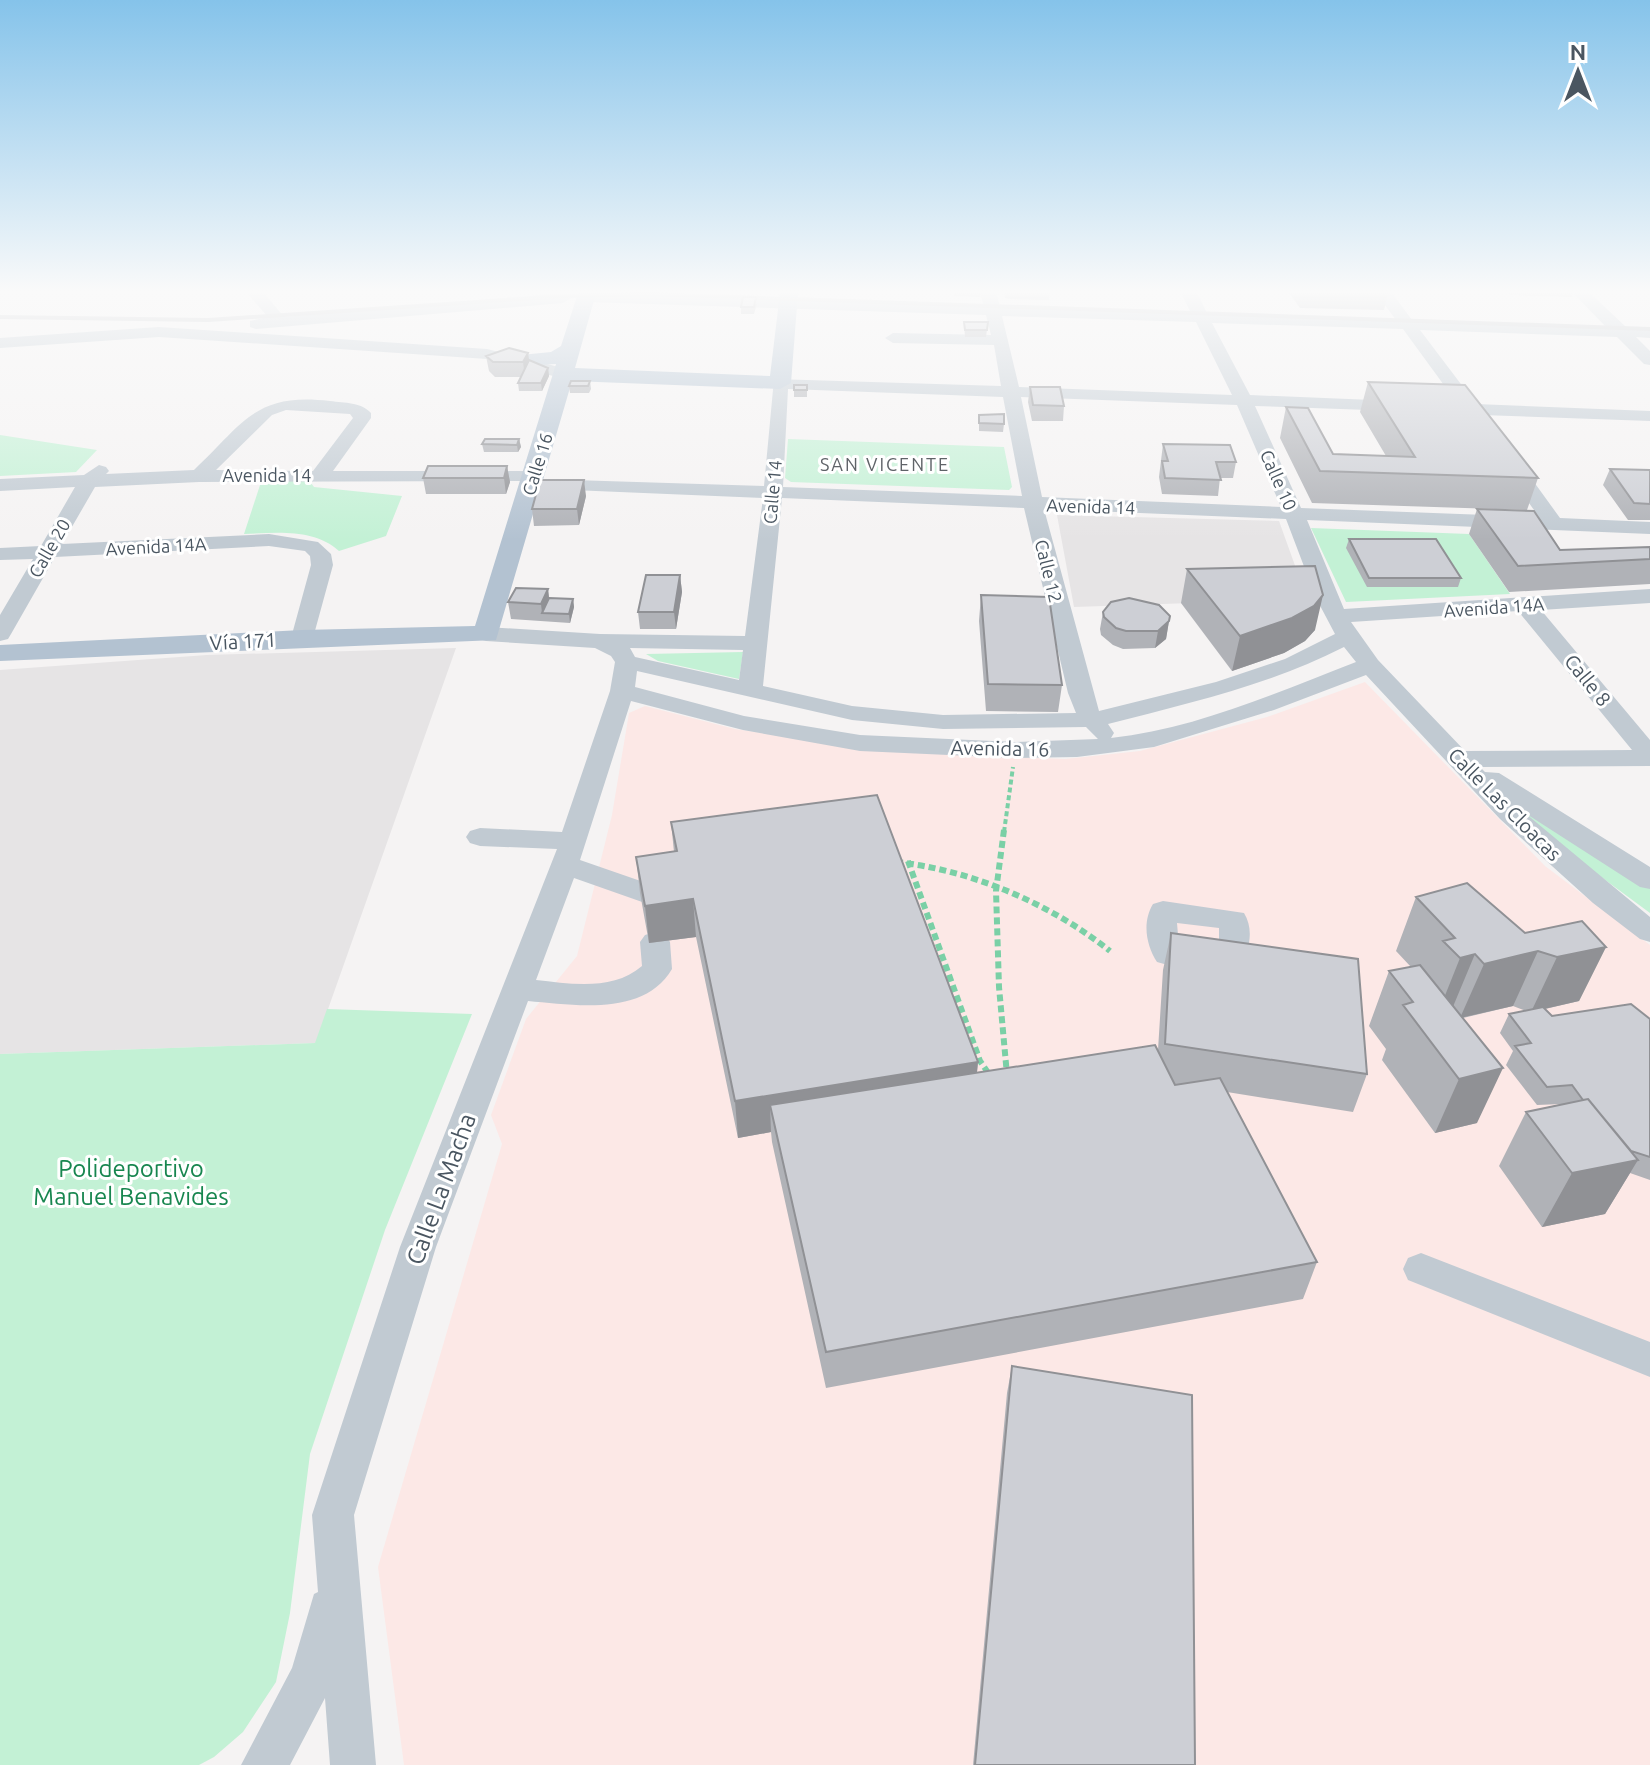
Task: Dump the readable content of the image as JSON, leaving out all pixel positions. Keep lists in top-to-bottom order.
{
  "streets": {
    "main road": ["Calle 16", "Calle 14", "Vía 171"],
    "street": [
      "Avenida 14",
      "Calle 10",
      "Avenida 14A",
      "Calle 20",
      "Calle 12",
      "Calle 8",
      "Avenida 16",
      "Calle Las Cloacas",
      "Calle La Macha"
    ]
  },
  "crossings": [
    ["Calle 16", "Avenida 14"],
    ["Calle 16", "Vía 171"],
    ["Avenida 14", "Calle 10"],
    ["Avenida 14", "Calle 14"],
    ["Avenida 14", "Calle 20"],
    ["Avenida 14", "Calle 12"],
    ["Calle 10", "Avenida 14A"],
    ["Calle 10", "Avenida 16"],
    ["Calle 10", "Calle Las Cloacas"],
    ["Calle 14", "Avenida 16"],
    ["Avenida 14A", "Calle 20"],
    ["Avenida 14A", "Vía 171"],
    ["Avenida 14A", "Calle 8"],
    ["Avenida 14A", "Avenida 16"],
    ["Calle 12", "Avenida 16"],
    ["Avenida 16", "Calle Las Cloacas"],
    ["Avenida 16", "Calle La Macha"]
  ],
  "districts": ["SAN VICENTE"],
  "parks": ["Polideportivo Manuel Benavides"],
  "north": "top"
}
